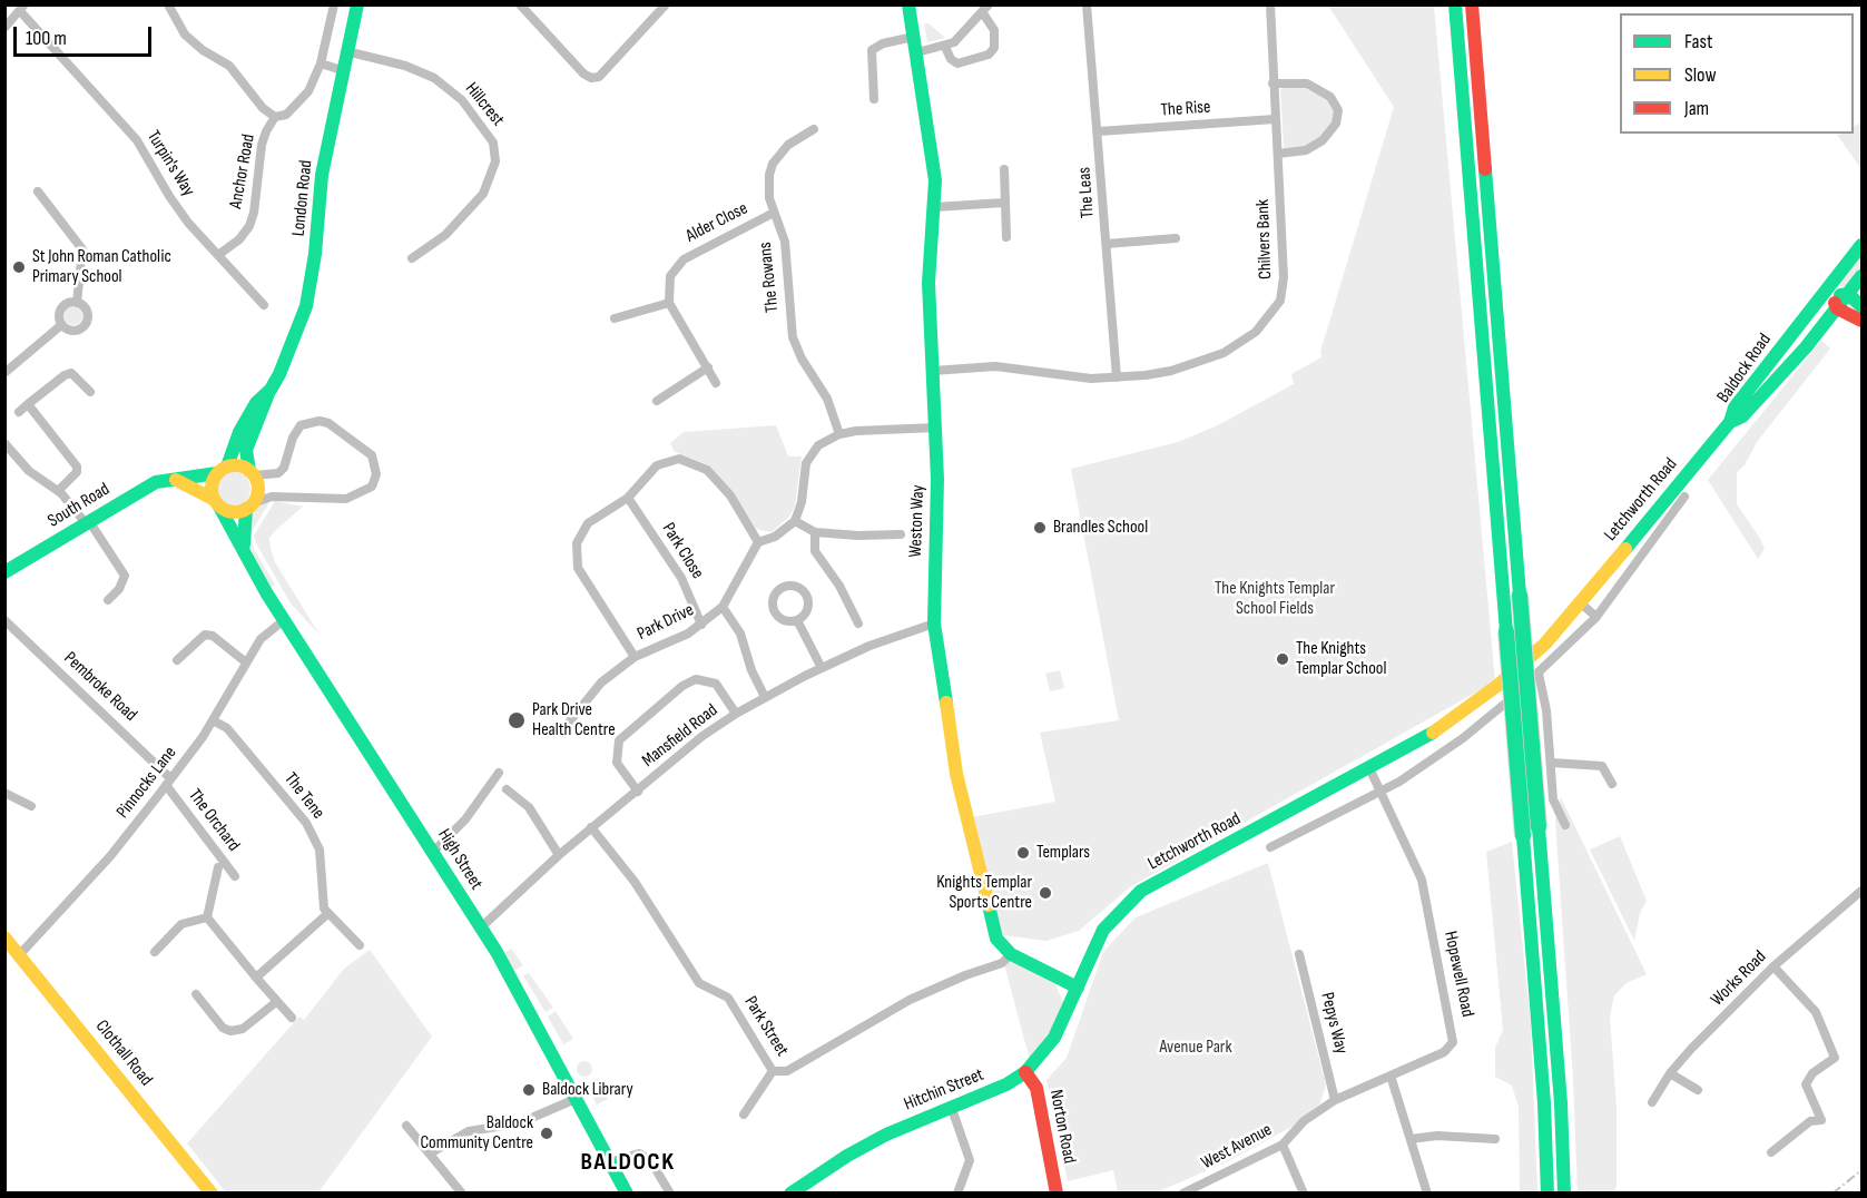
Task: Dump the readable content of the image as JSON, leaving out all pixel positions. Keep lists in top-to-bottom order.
{
  "streets": {
    "main road": [
      "London Road",
      "Baldock Road",
      "Letchworth Road",
      "South Road",
      "Weston Way",
      "High Street",
      "Clothall Road",
      "Hitchin Street",
      "Norton Road"
    ],
    "street": [
      "Hillcrest",
      "The Rise",
      "Turpin's Way",
      "Anchor Road",
      "The Leas",
      "Alder Close",
      "Chilvers Bank",
      "The Rowans",
      "Park Close",
      "Park Drive",
      "Pembroke Road",
      "Mansfield Road",
      "Pinnocks Lane",
      "The Tene",
      "The Orchard",
      "Hopewell Road",
      "Works Road",
      "Pepys Way",
      "Park Street",
      "West Avenue"
    ]
  },
  "crossings": [
    ["Hillcrest", "London Road"],
    ["The Rise", "The Leas"],
    ["The Rise", "Chilvers Bank"],
    ["Turpin's Way", "Anchor Road"],
    ["The Leas", "Chilvers Bank"],
    ["London Road", "South Road"],
    ["London Road", "High Street"],
    ["Alder Close", "The Rowans"],
    ["Chilvers Bank", "Weston Way"],
    ["Baldock Road", "Letchworth Road"],
    ["Letchworth Road", "Hopewell Road"],
    ["Letchworth Road", "Hitchin Street"],
    ["South Road", "High Street"],
    ["Weston Way", "Mansfield Road"],
    ["Weston Way", "Park Street"],
    ["Park Close", "Park Drive"],
    ["Pembroke Road", "Pinnocks Lane"],
    ["Pembroke Road", "The Orchard"],
    ["Mansfield Road", "High Street"],
    ["Mansfield Road", "Park Street"],
    ["Pinnocks Lane", "The Tene"],
    ["Pinnocks Lane", "The Orchard"],
    ["Pinnocks Lane", "High Street"],
    ["Pinnocks Lane", "Clothall Road"],
    ["Hopewell Road", "Pepys Way"],
    ["Hopewell Road", "West Avenue"],
    ["Pepys Way", "West Avenue"],
    ["Hitchin Street", "Norton Road"]
  ],
  "districts": ["BALDOCK"],
  "parks": ["The Knights Templar School Fields", "Avenue Park"],
  "places": [
    "St John Roman Catholic Primary School",
    "Brandles School",
    "The Knights Templar School",
    "Park Drive Health Centre",
    "Templars",
    "Knights Templar Sports Centre",
    "Baldock Library",
    "Baldock Community Centre"
  ],
  "legend": ["Fast", "Slow", "Jam"],
  "scale_bar": "100 m"
}
